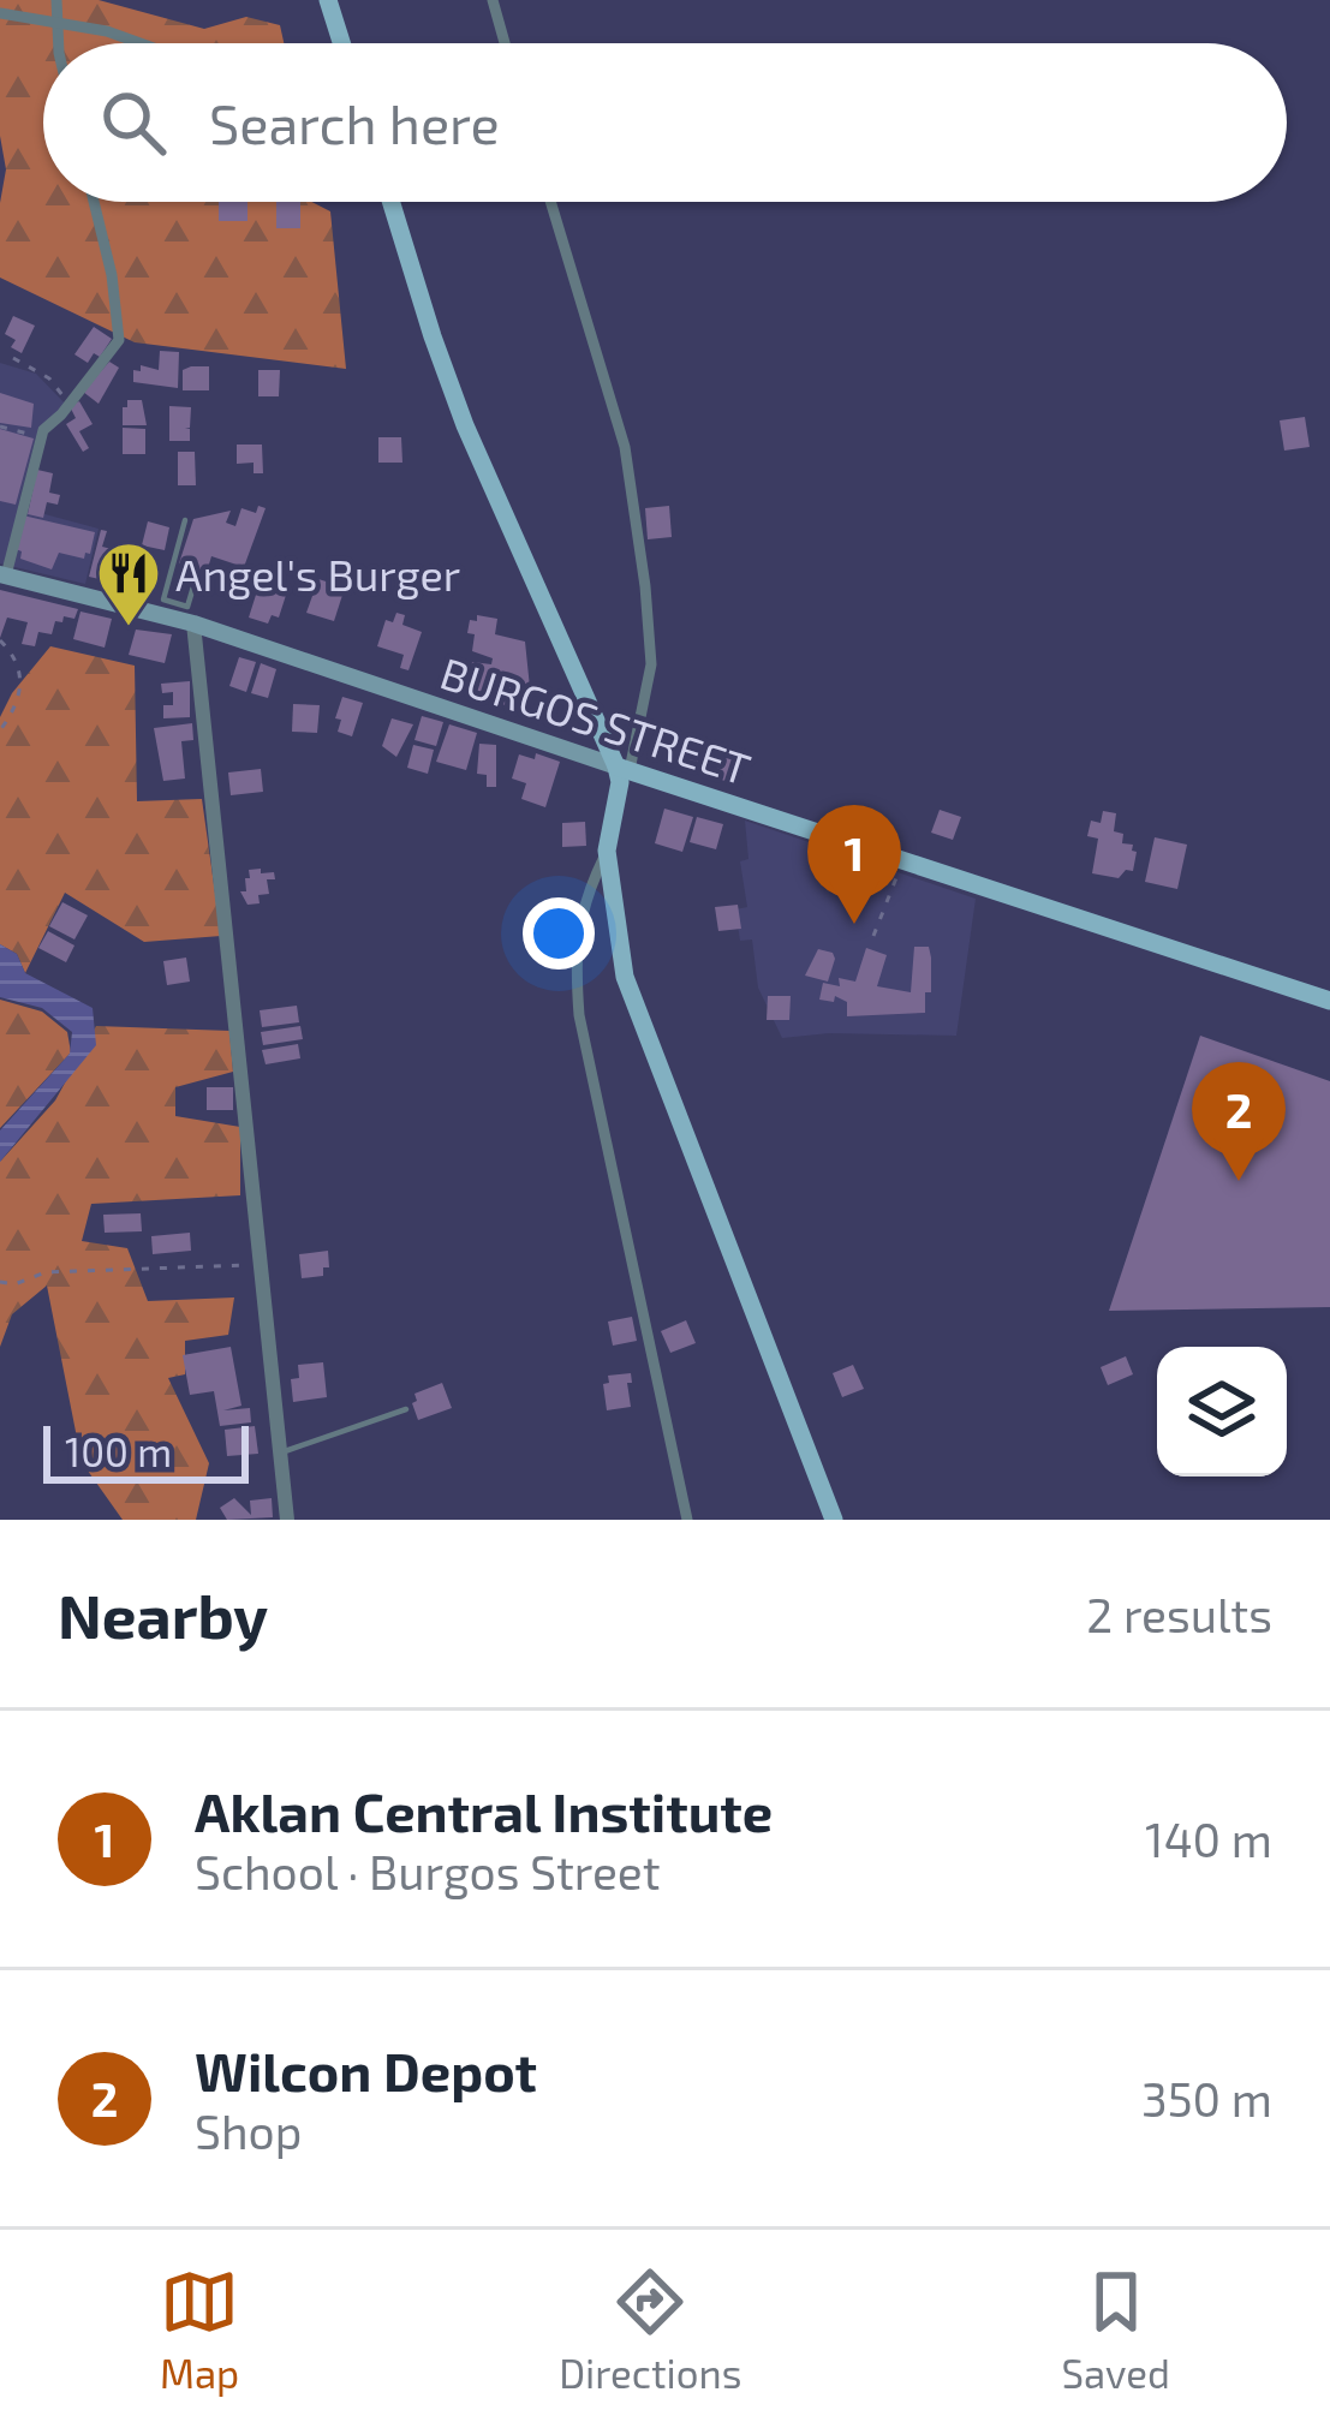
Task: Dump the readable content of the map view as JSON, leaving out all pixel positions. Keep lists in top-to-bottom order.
{
  "streets": {
    "main road": ["BURGOS STREET"]
  },
  "places": {
    "restaurant": ["Angel's Burger"]
  },
  "scale_bar": "100 m",
  "page": {
    "search": "Search here",
    "pins": ["1", "2"],
    "scale": "100 m",
    "heading": ["Nearby", "2 results"],
    "list": [
      {
        "mark": "1",
        "name": "Aklan Central Institute",
        "note": "School · Burgos Street",
        "value": "140 m"
      },
      {
        "mark": "2",
        "name": "Wilcon Depot",
        "note": "Shop",
        "value": "350 m"
      }
    ],
    "nav": ["Map", "Directions", "Saved"]
  }
}
